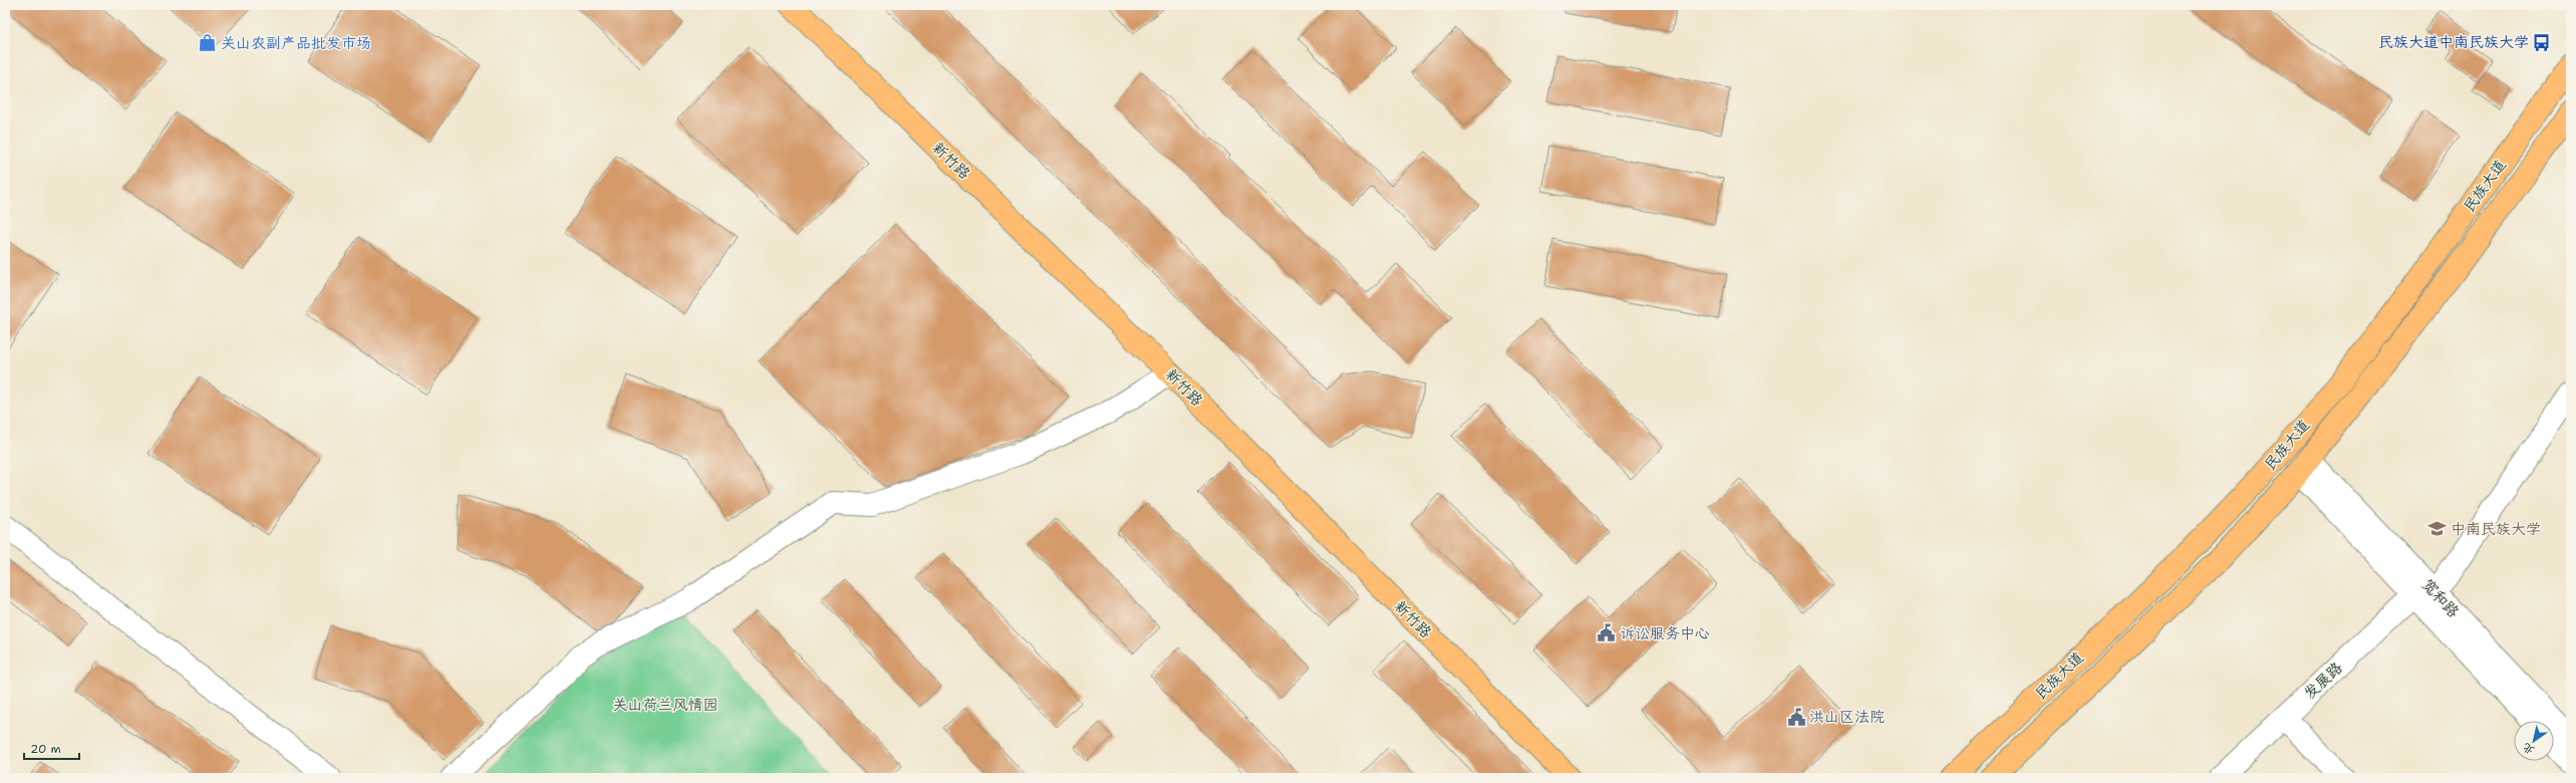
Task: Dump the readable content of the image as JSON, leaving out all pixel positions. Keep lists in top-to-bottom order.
{
  "streets": {
    "main road": ["新竹路", "民族大道"],
    "street": ["宽和路", "发展路"]
  },
  "crossings": [
    ["民族大道", "宽和路"],
    ["宽和路", "发展路"]
  ],
  "parks": ["关山荷兰风情园"],
  "places": {
    "bus stop": ["民族大道中南民族大学"],
    "shop": ["关山农副产品批发市场"],
    "school or university": ["中南民族大学"],
    "public building": ["诉讼服务中心", "洪山区法院"]
  },
  "scale_bar": "20 m",
  "north": "bottom left"
}
